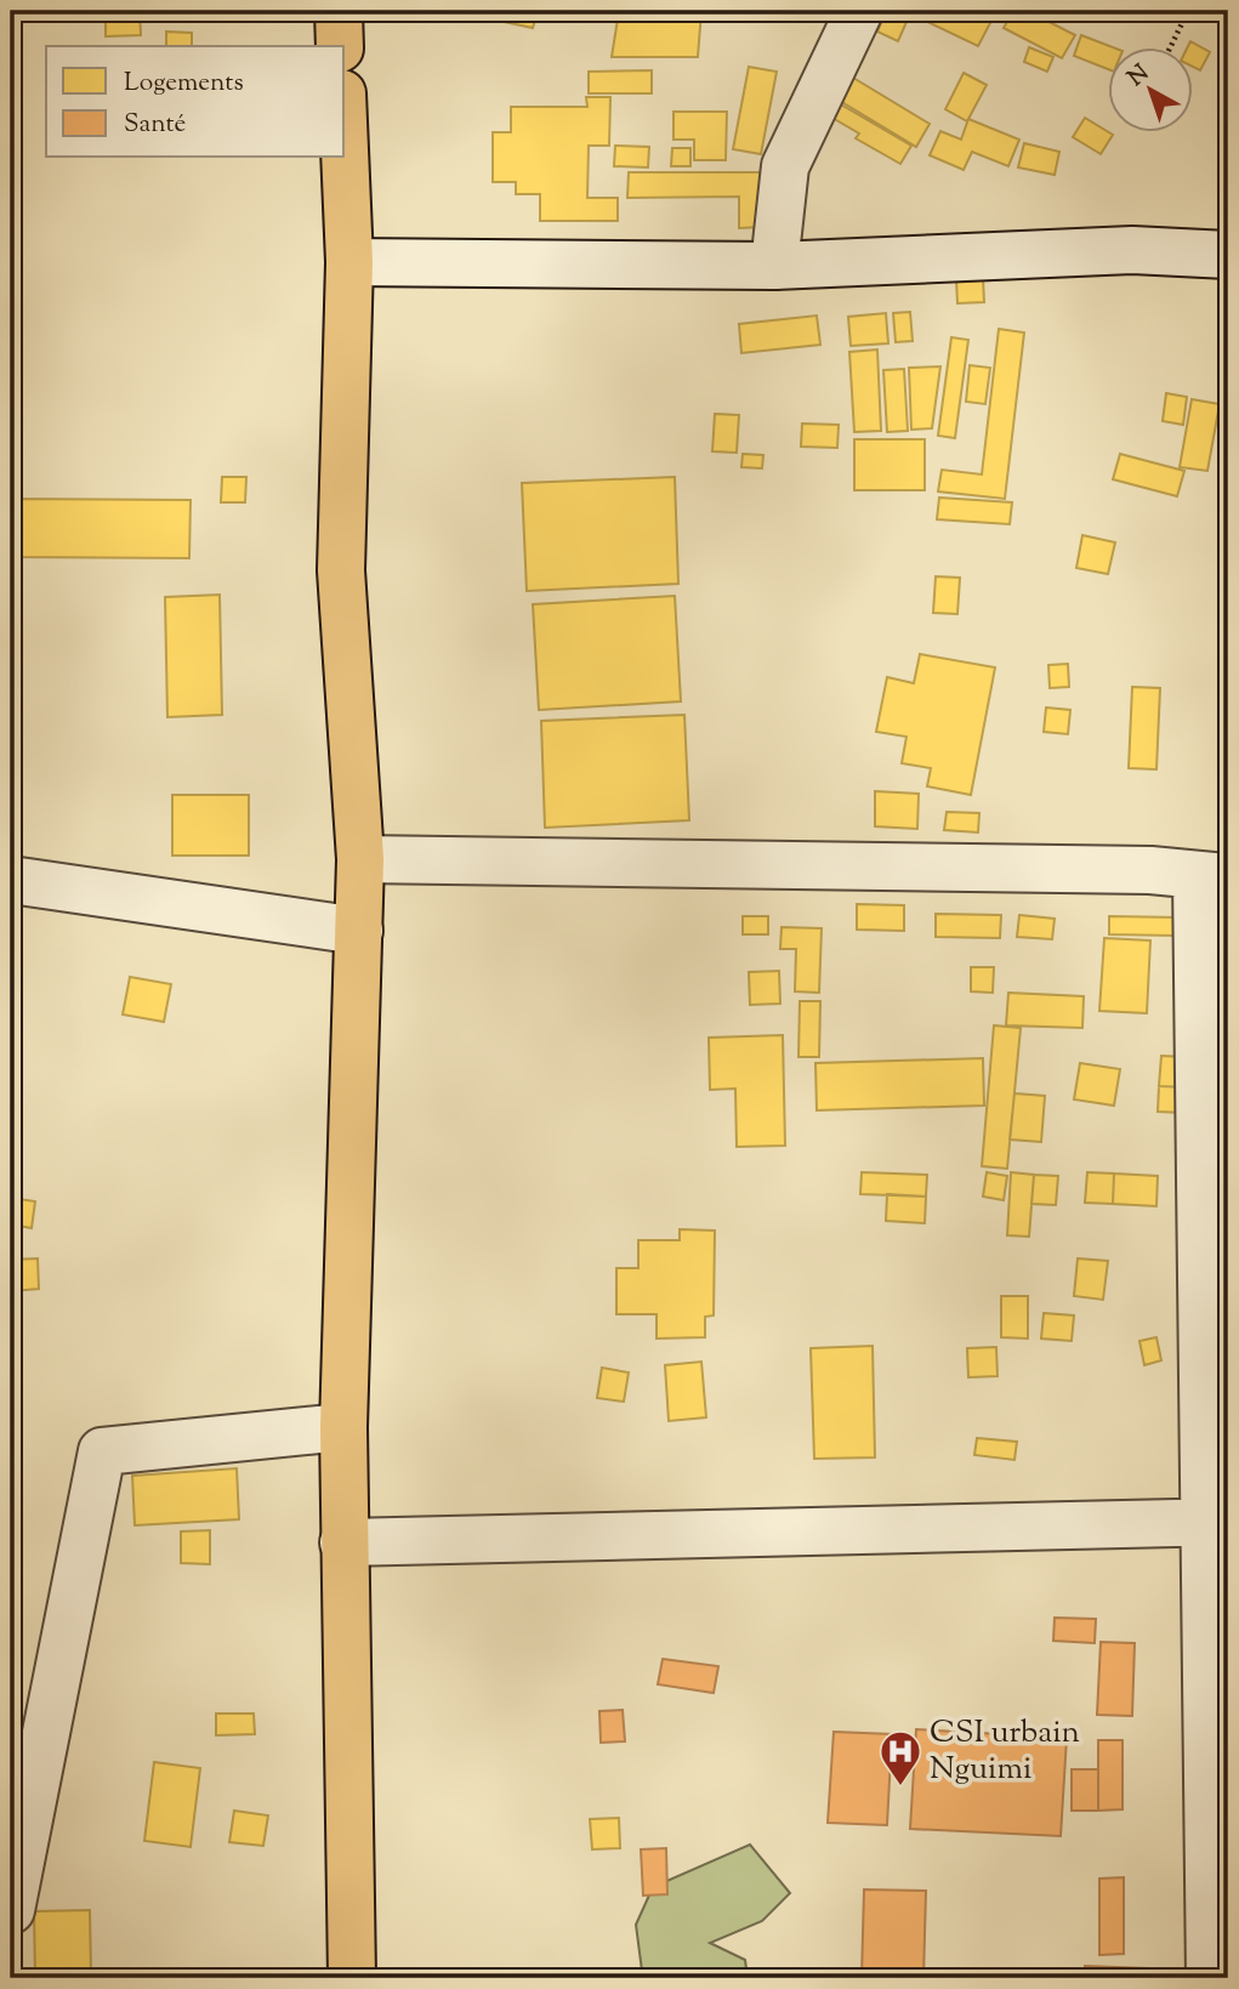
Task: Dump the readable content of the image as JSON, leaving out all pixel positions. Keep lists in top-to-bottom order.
{
  "places": {
    "hospital": ["CSI urbain Nguimi"]
  },
  "legend": ["Logements", "Santé"],
  "north": "top left"
}
